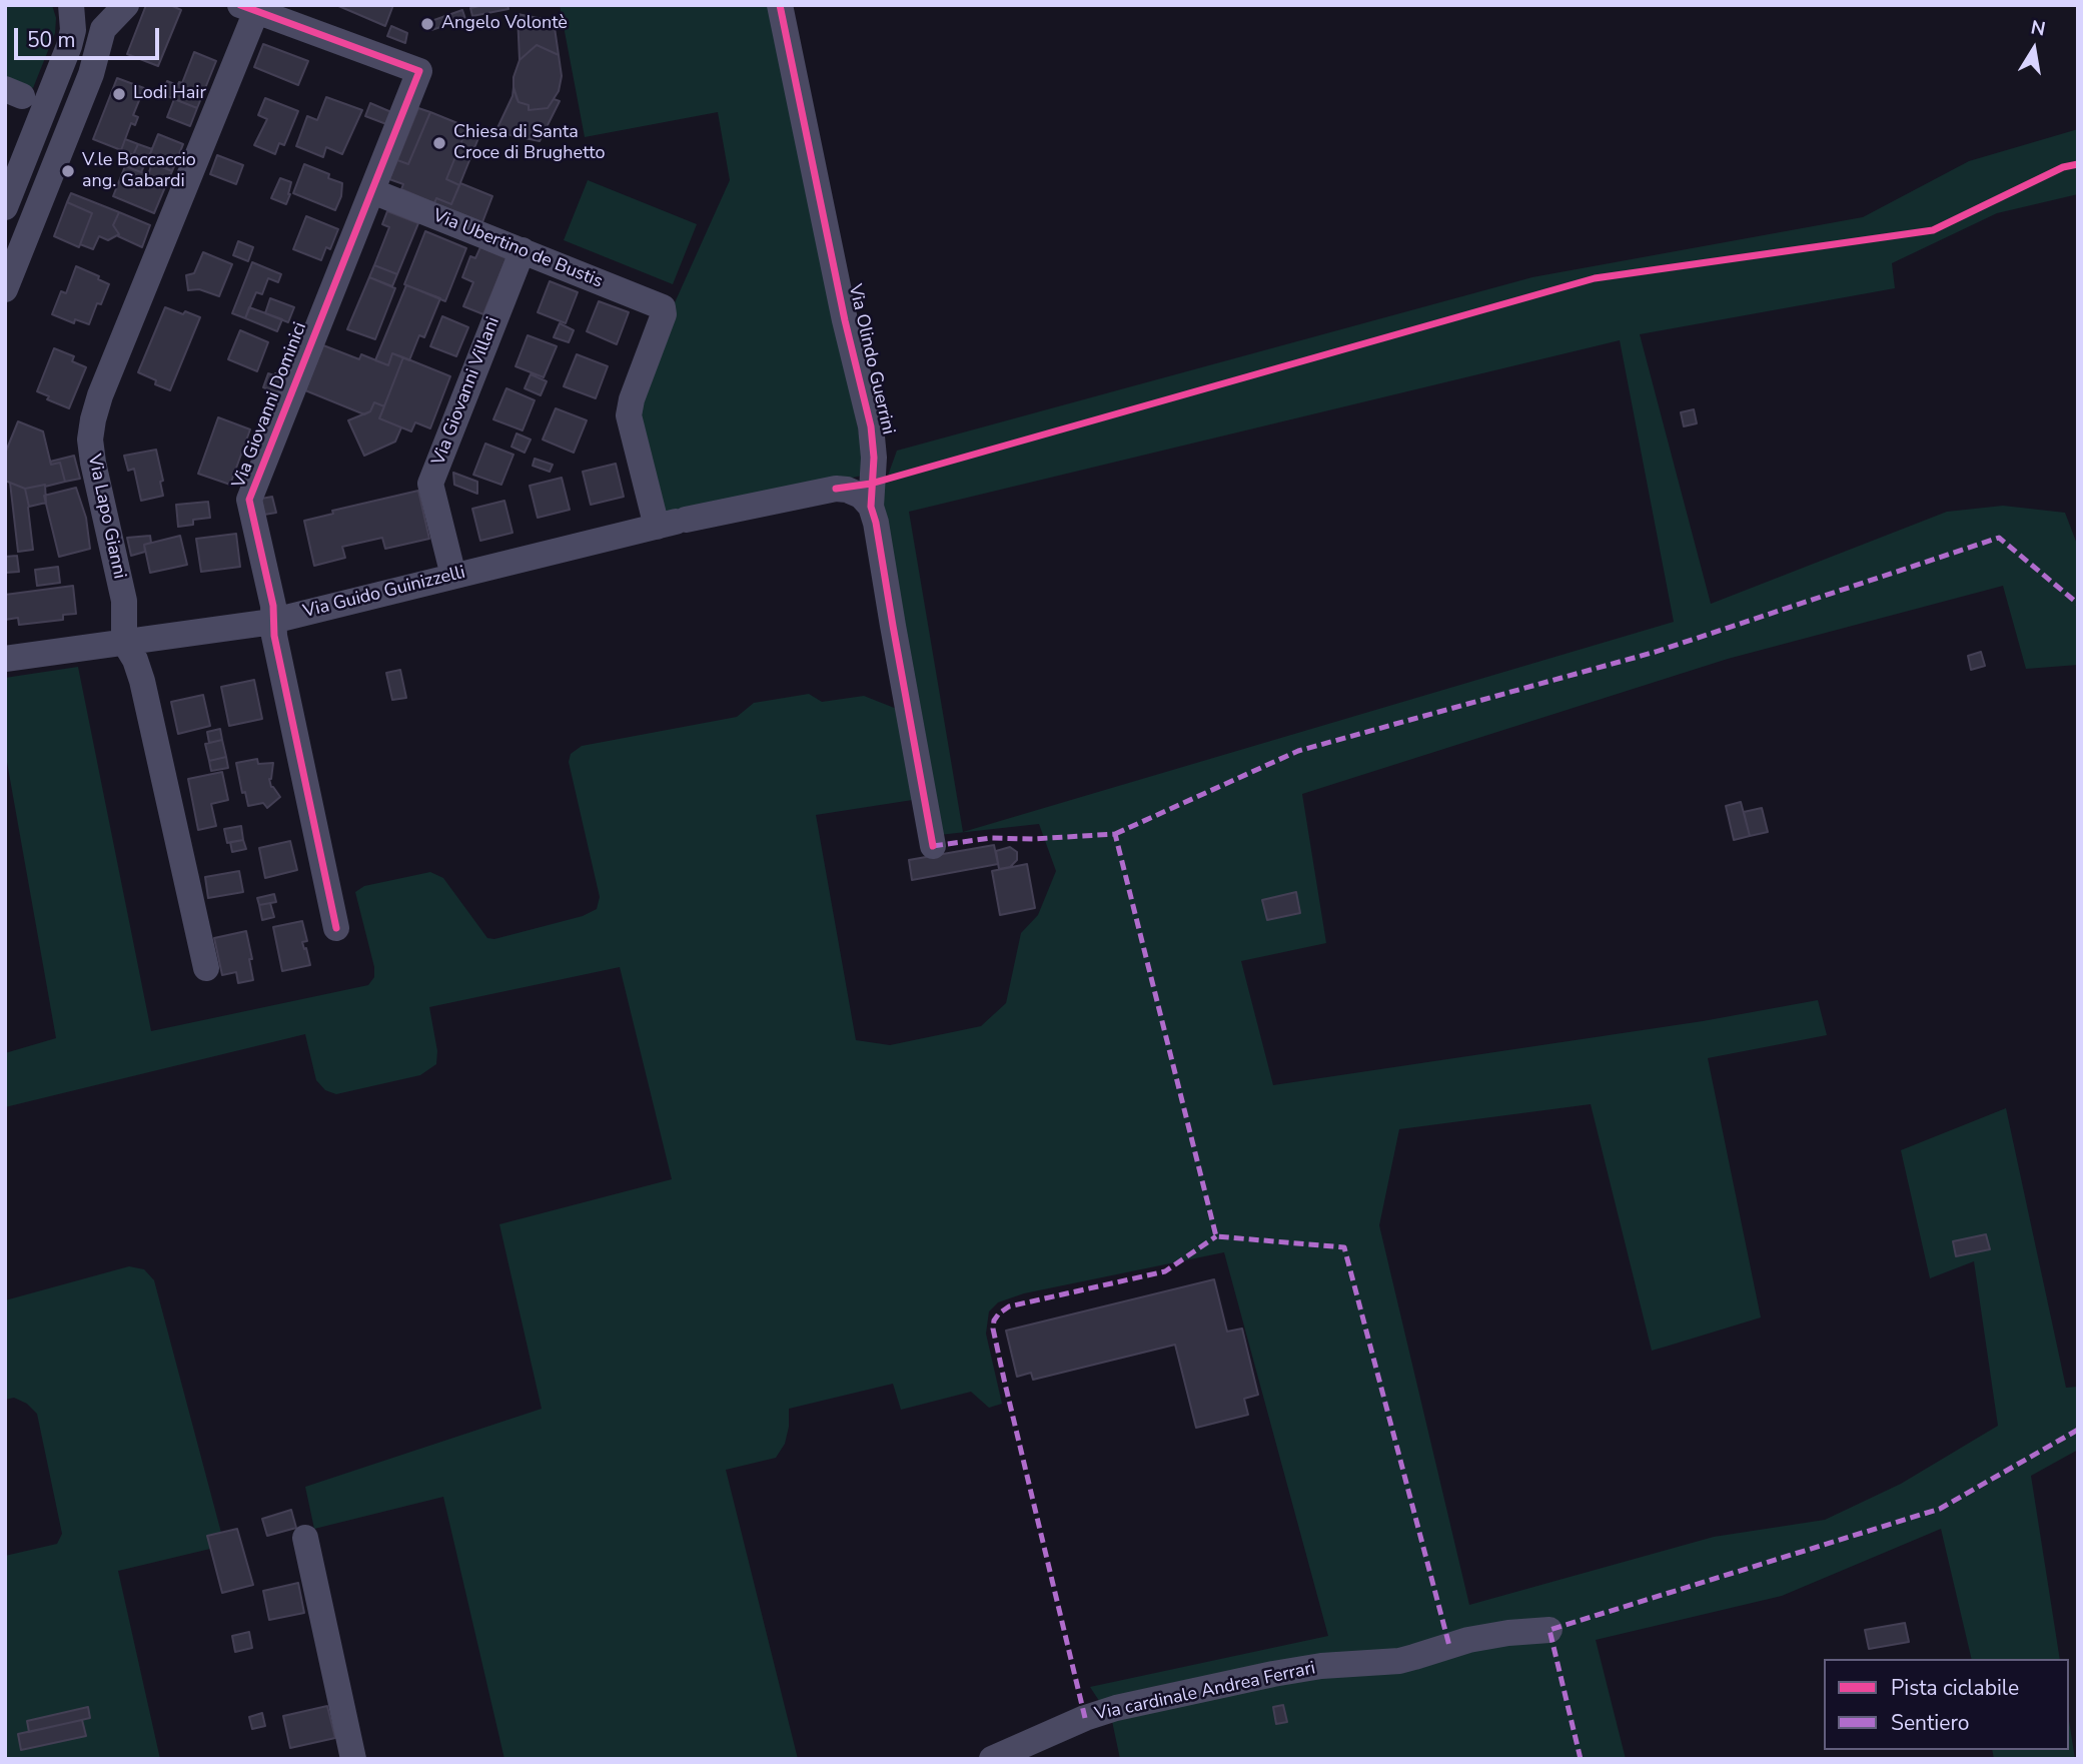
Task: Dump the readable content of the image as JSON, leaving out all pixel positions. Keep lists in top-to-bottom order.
{
  "streets": {
    "street": [
      "Via Ubertino de Bustis",
      "Via Olindo Guerrini",
      "Via Giovanni Villani",
      "Via Giovanni Dominici",
      "Via Lapo Gianni",
      "Via Guido Guinizzelli",
      "Via cardinale Andrea Ferrari"
    ]
  },
  "crossings": [
    ["Via Ubertino de Bustis", "Via Giovanni Villani"],
    ["Via Ubertino de Bustis", "Via Giovanni Dominici"],
    ["Via Ubertino de Bustis", "Via Guido Guinizzelli"],
    ["Via Olindo Guerrini", "Via Guido Guinizzelli"],
    ["Via Giovanni Villani", "Via Guido Guinizzelli"],
    ["Via Giovanni Dominici", "Via Lapo Gianni"],
    ["Via Giovanni Dominici", "Via Guido Guinizzelli"],
    ["Via Lapo Gianni", "Via Guido Guinizzelli"]
  ],
  "places": [
    "Angelo Volontè",
    "Lodi Hair",
    "Chiesa di Santa Croce di Brughetto",
    "V.le Boccaccio ang. Gabardi"
  ],
  "legend": ["Pista ciclabile", "Sentiero"],
  "scale_bar": "50 m",
  "north": "top"
}
